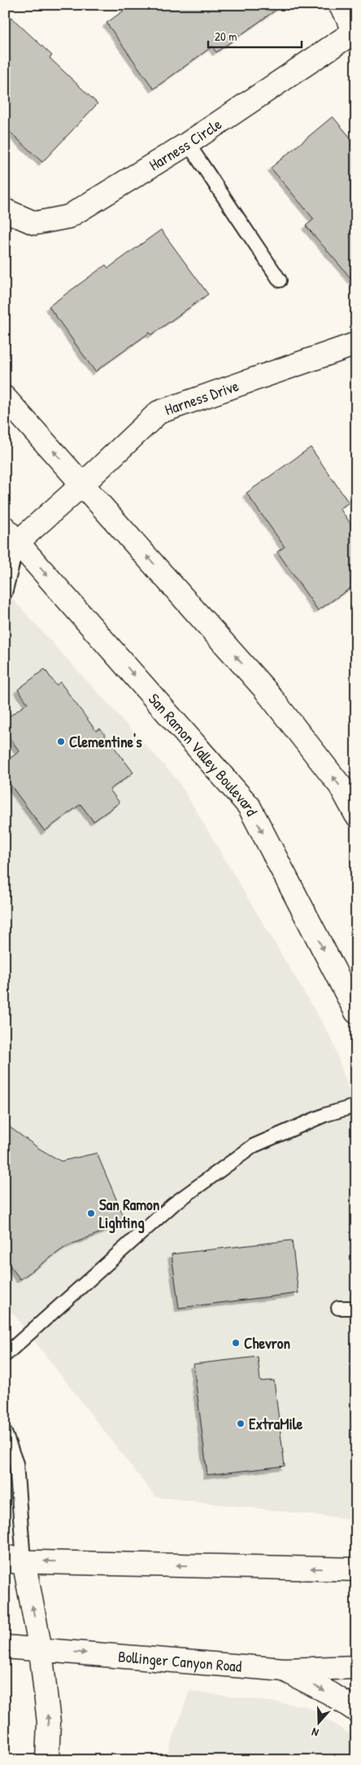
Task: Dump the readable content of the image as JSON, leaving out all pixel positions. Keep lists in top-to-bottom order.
{
  "streets": {
    "main road": [
      "Harness Circle",
      "Harness Drive",
      "San Ramon Valley Boulevard",
      "Bollinger Canyon Road"
    ]
  },
  "crossings": [
    ["Harness Drive", "San Ramon Valley Boulevard"]
  ],
  "places": [
    "Clementine's",
    "San Ramon Lighting",
    "Chevron",
    "ExtraMile"
  ],
  "scale_bar": "20 m",
  "north": "bottom"
}
